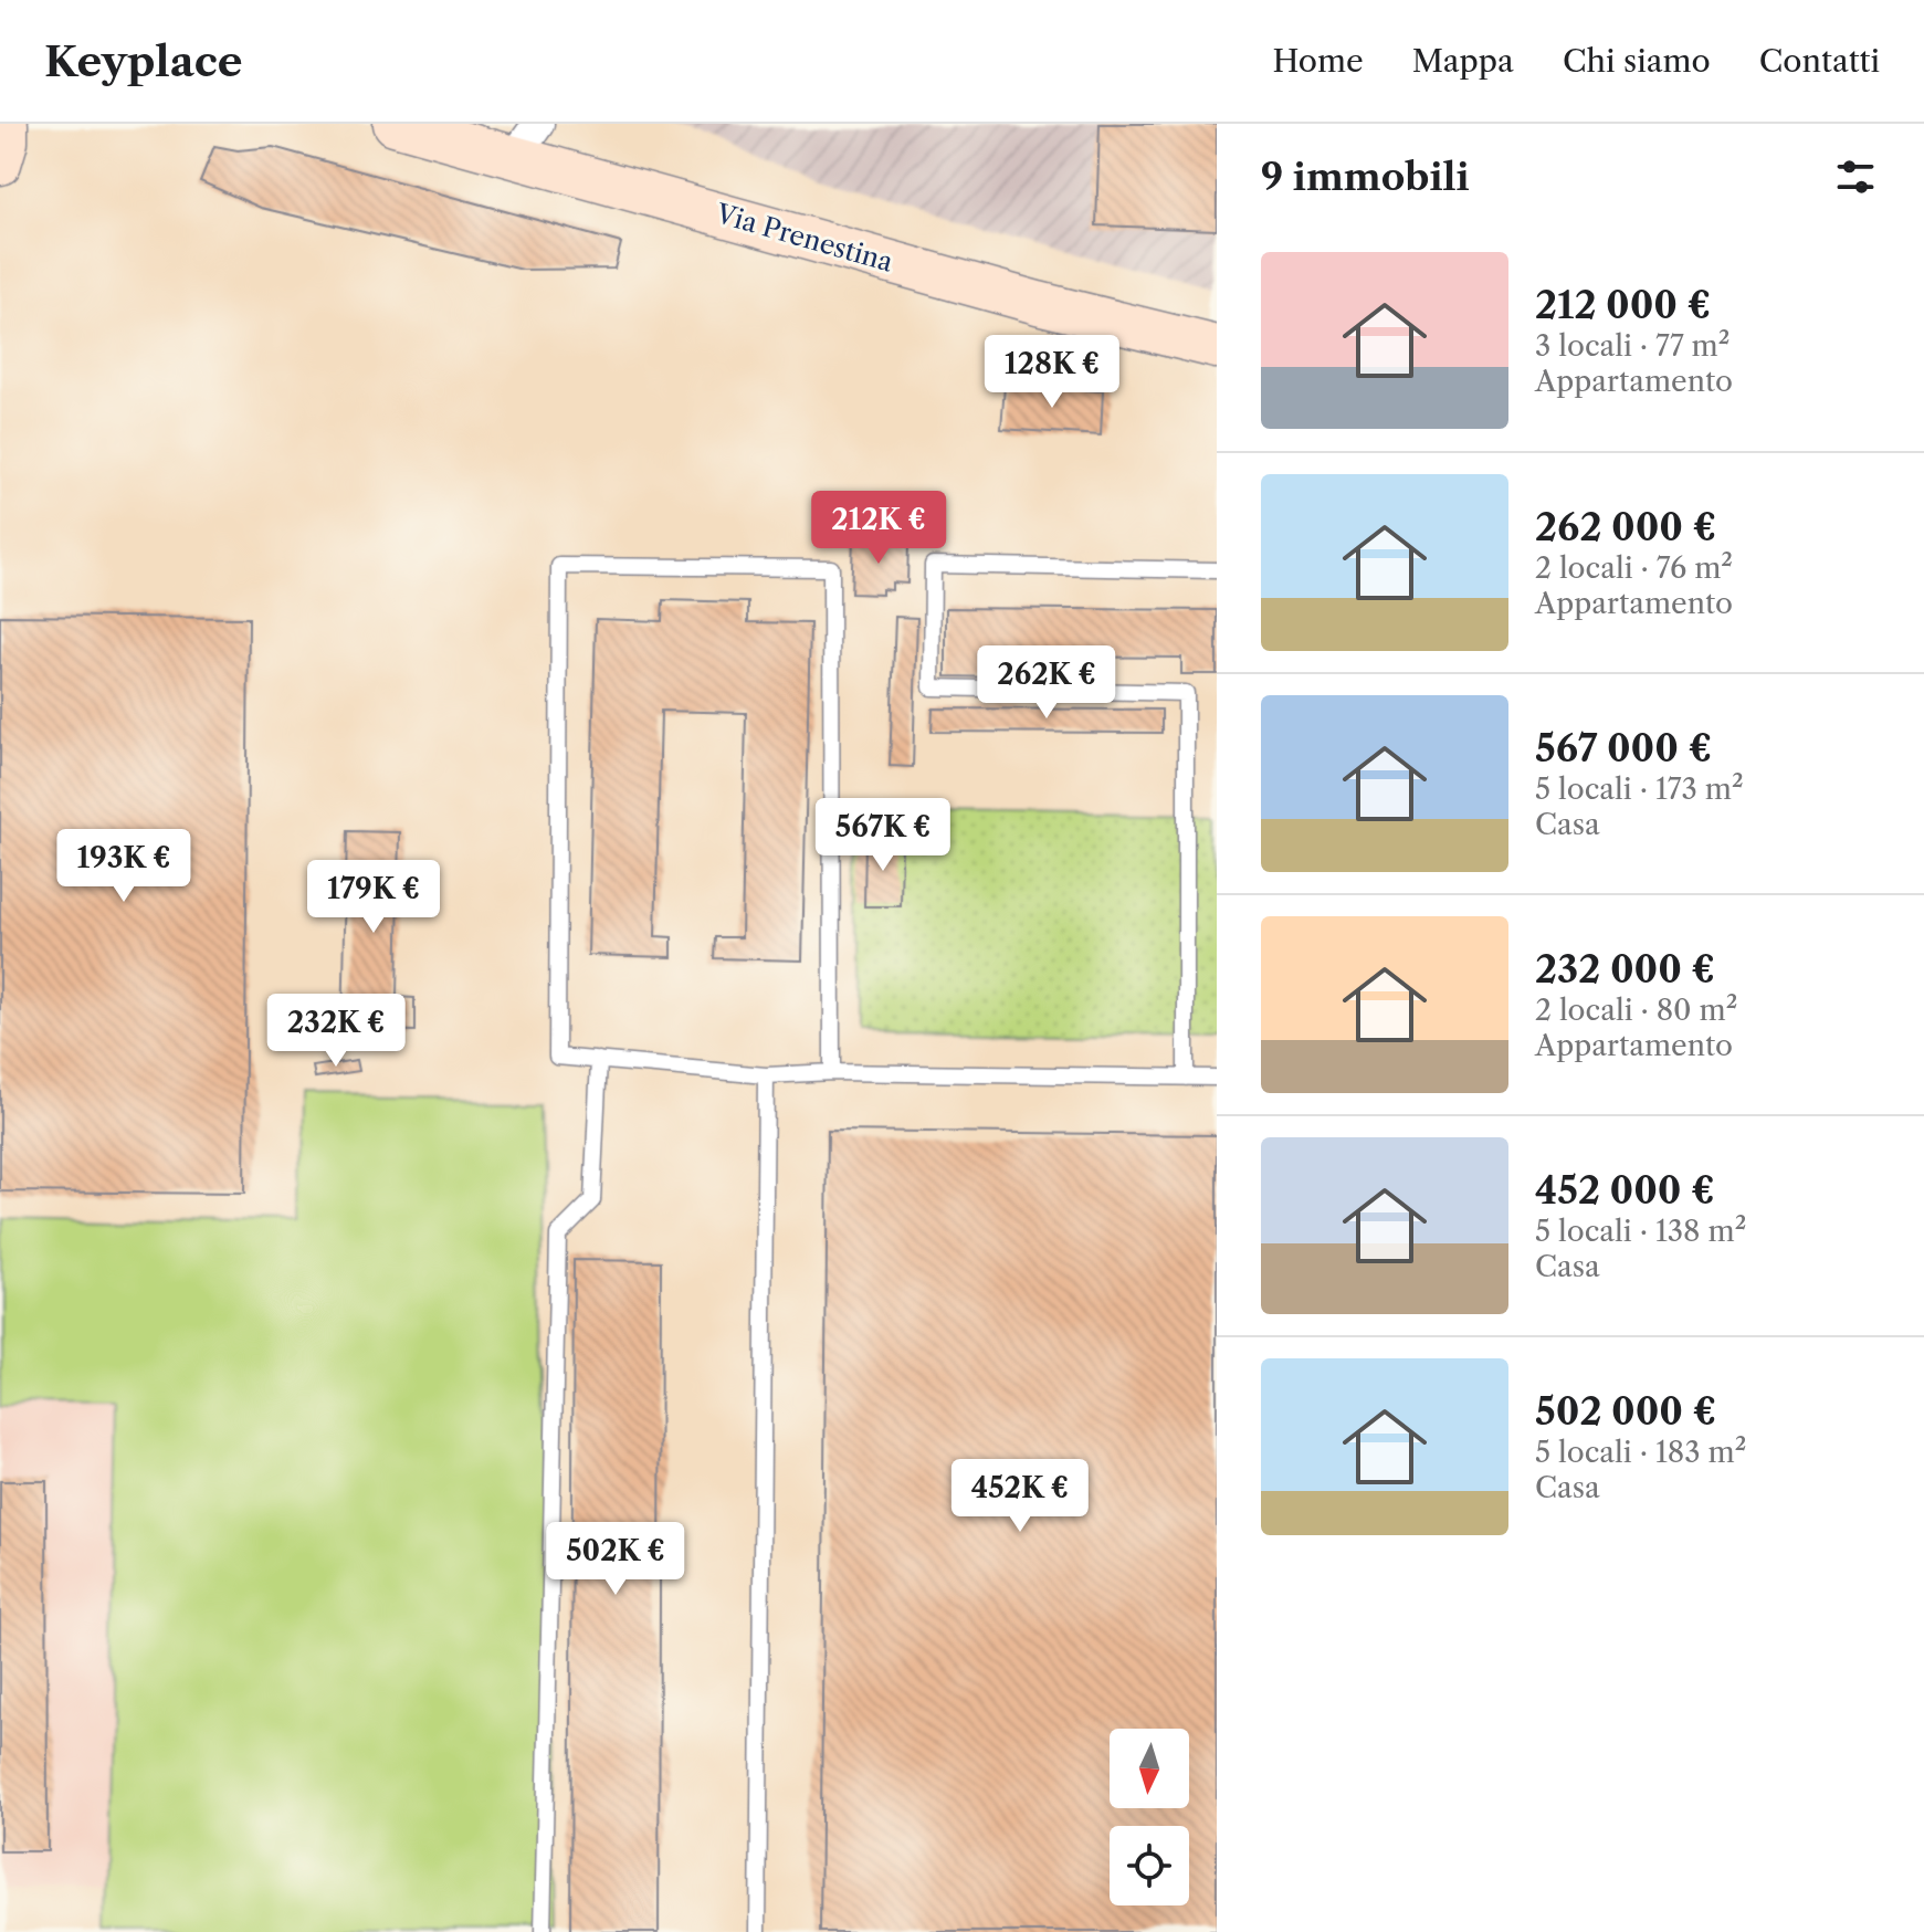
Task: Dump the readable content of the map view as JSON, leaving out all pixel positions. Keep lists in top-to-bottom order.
{
  "streets": {
    "street": ["Via Prenestina"]
  },
  "north": "bottom",
  "page": {
    "header": "Keyplace",
    "nav": [
      "Home",
      "Mappa",
      "Chi siamo",
      "Contatti"
    ],
    "heading": "9 immobili",
    "list": [
      {
        "name": "212 000 €",
        "note": "3 locali · 77 m² · Appartamento"
      },
      {
        "name": "262 000 €",
        "note": "2 locali · 76 m² · Appartamento"
      },
      {
        "name": "567 000 €",
        "note": "5 locali · 173 m² · Casa"
      },
      {
        "name": "232 000 €",
        "note": "2 locali · 80 m² · Appartamento"
      },
      {
        "name": "452 000 €",
        "note": "5 locali · 138 m² · Casa"
      },
      {
        "name": "502 000 €",
        "note": "5 locali · 183 m² · Casa"
      }
    ],
    "price": [
      "128K €",
      "212K €",
      "262K €",
      "567K €",
      "193K €",
      "179K €",
      "232K €",
      "452K €",
      "502K €"
    ]
  }
}
